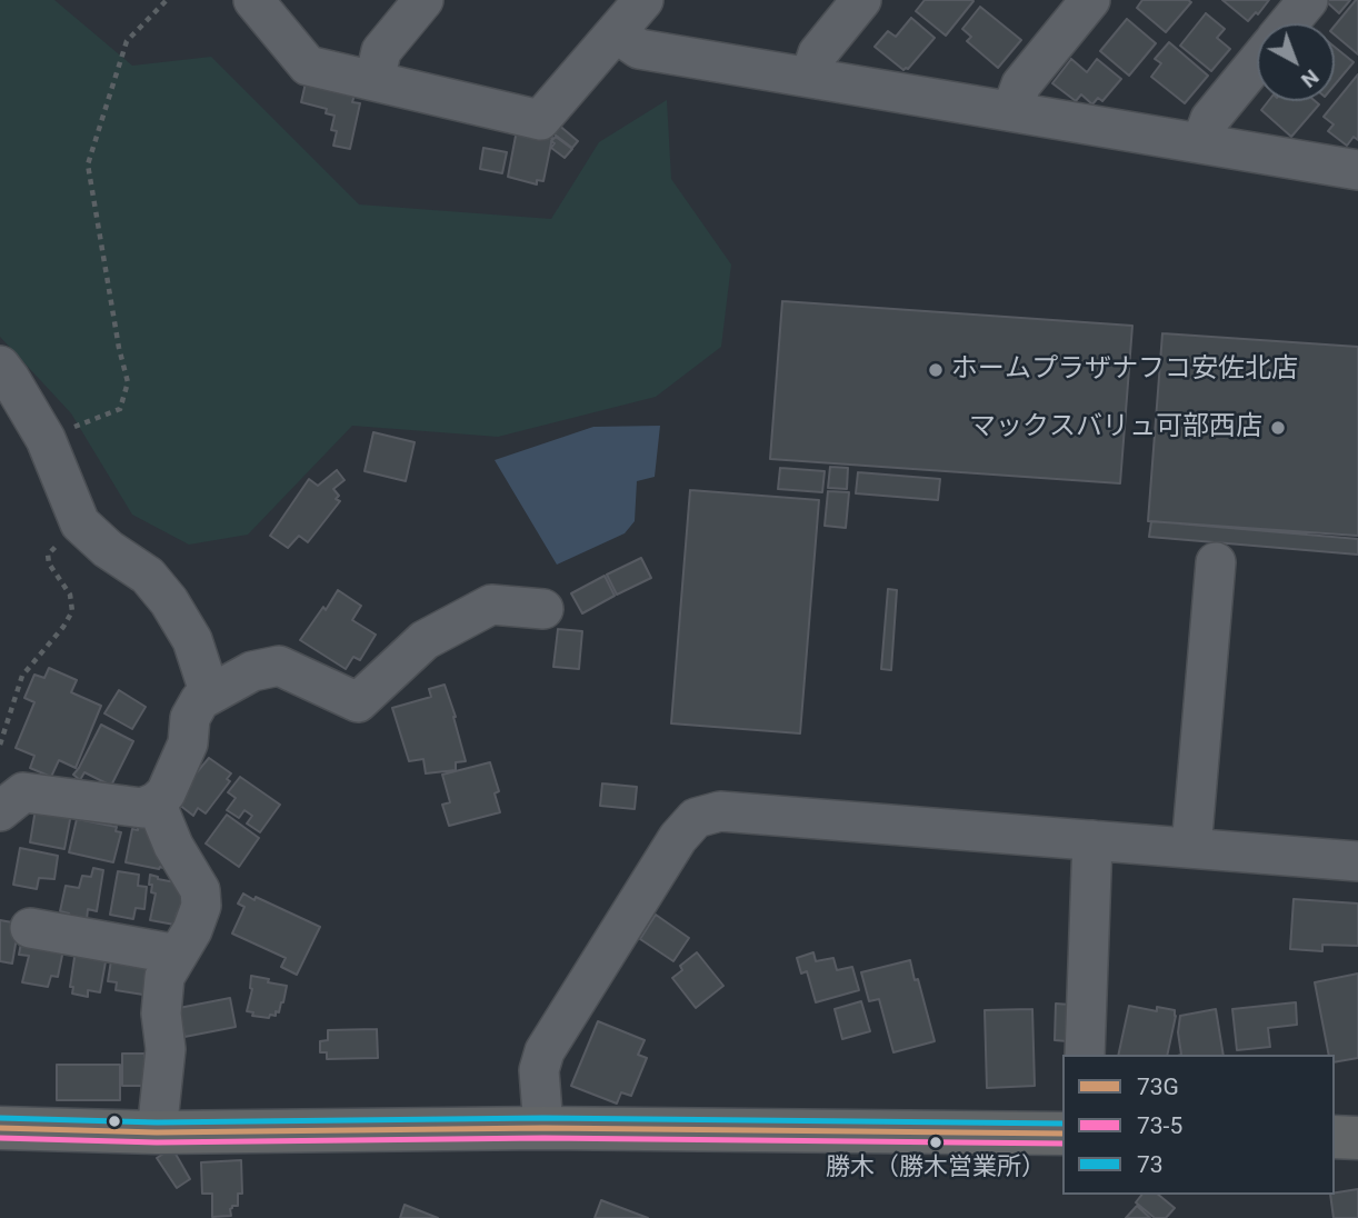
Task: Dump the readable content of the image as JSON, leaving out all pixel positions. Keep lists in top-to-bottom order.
{
  "places": ["ホームプラザナフコ安佐北店", "マックスバリュ可部西店", "勝木（勝木営業所）"],
  "lines": ["transit line 73", "transit line 73G", "transit line 73-5"],
  "legend": ["73G", "73-5", "73"],
  "north": "bottom right"
}
